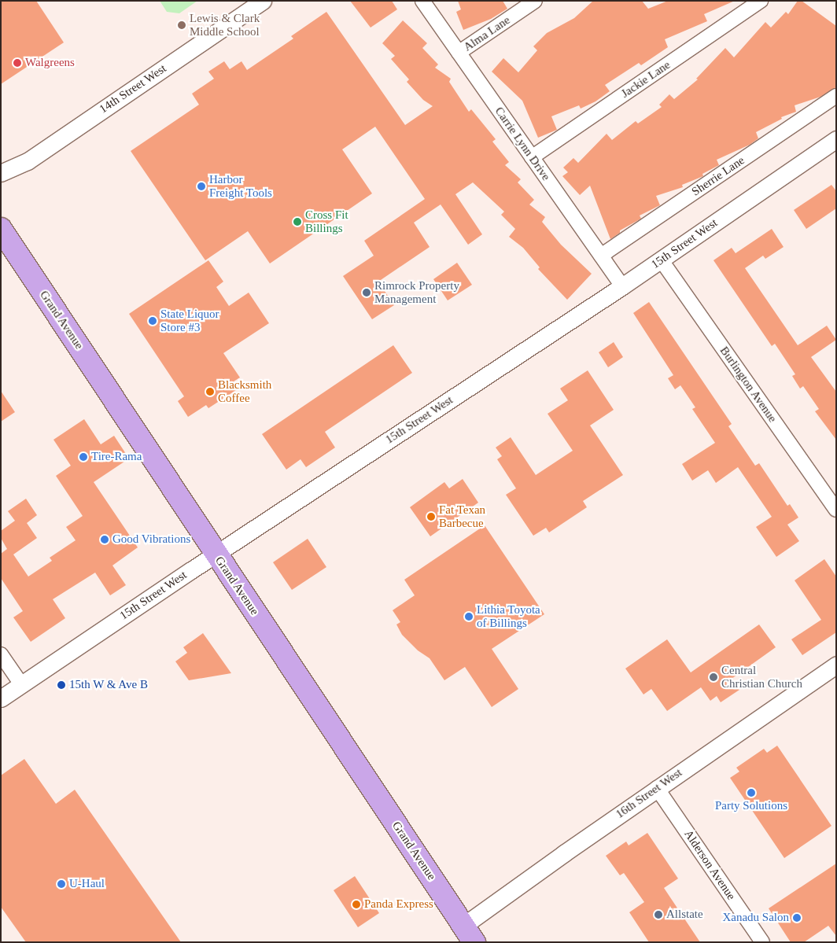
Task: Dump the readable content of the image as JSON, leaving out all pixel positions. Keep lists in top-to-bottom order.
{
  "streets": {
    "main road": ["Grand Avenue"],
    "street": [
      "Alma Lane",
      "Jackie Lane",
      "14th Street West",
      "Carrie Lynn Drive",
      "Sherrie Lane",
      "15th Street West",
      "Burlington Avenue",
      "16th Street West",
      "Alderson Avenue"
    ]
  },
  "crossings": [
    ["Alma Lane", "Carrie Lynn Drive"],
    ["Jackie Lane", "Carrie Lynn Drive"],
    ["Carrie Lynn Drive", "Sherrie Lane"],
    ["Carrie Lynn Drive", "15th Street West"],
    ["15th Street West", "Grand Avenue"],
    ["15th Street West", "Burlington Avenue"],
    ["Grand Avenue", "16th Street West"],
    ["16th Street West", "Alderson Avenue"]
  ],
  "places": [
    "Lewis & Clark Middle School",
    "Walgreens",
    "Harbor Freight Tools",
    "Cross Fit Billings",
    "Rimrock Property Management",
    "State Liquor Store #3",
    "Blacksmith Coffee",
    "Tire-Rama",
    "Fat Texan Barbecue",
    "Good Vibrations",
    "Lithia Toyota of Billings",
    "Central Christian Church",
    "15th W & Ave B",
    "Party Solutions",
    "U-Haul",
    "Panda Express",
    "Allstate",
    "Xanadu Salon"
  ]
}
